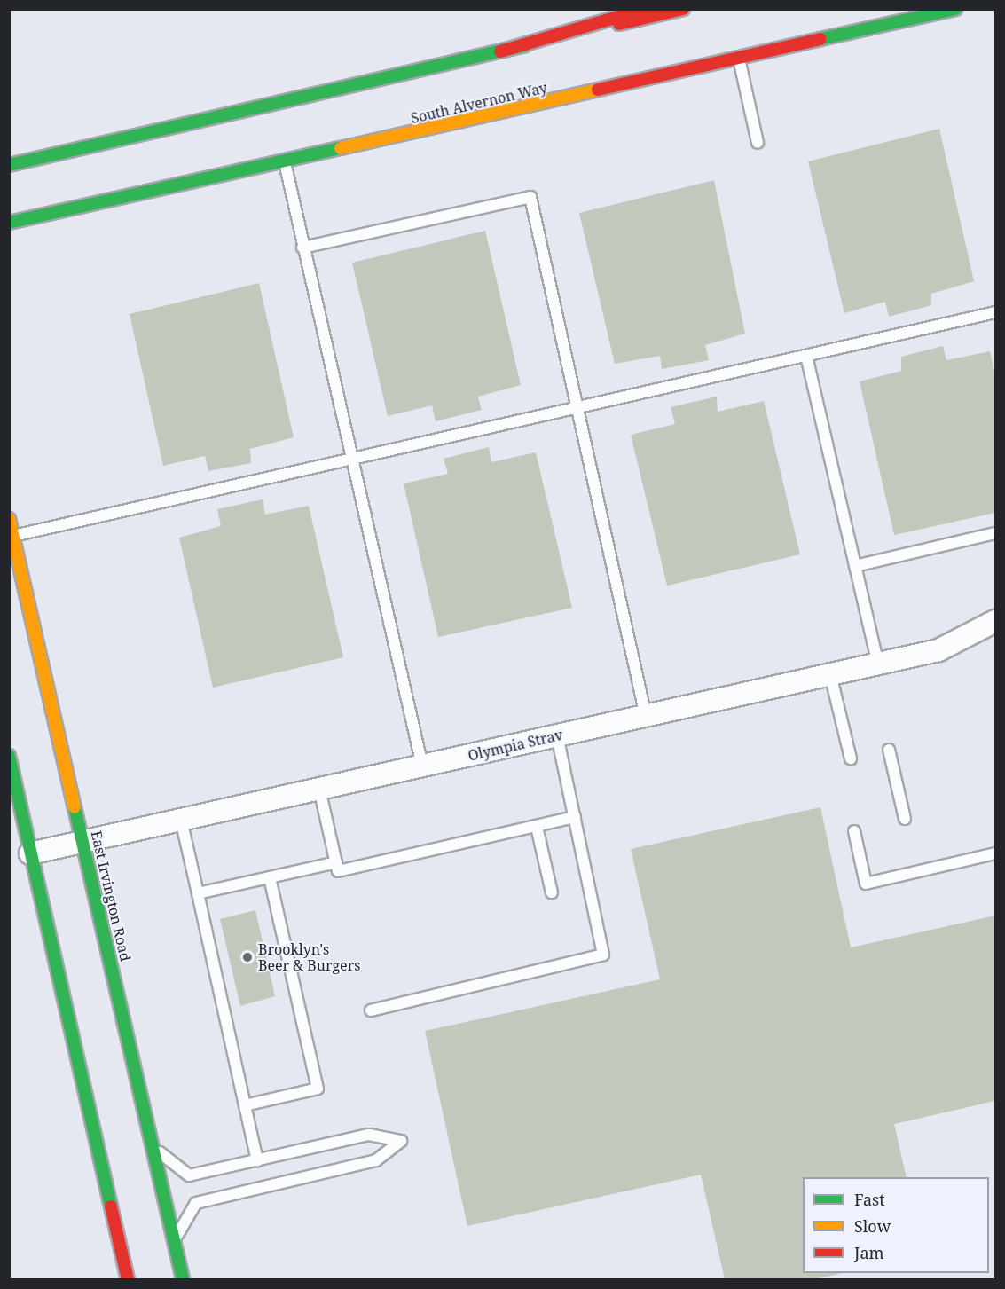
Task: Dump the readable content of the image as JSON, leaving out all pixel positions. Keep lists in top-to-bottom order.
{
  "streets": {
    "main road": ["South Alvernon Way", "East Irvington Road"],
    "street": ["Olympia Strav"]
  },
  "crossings": [
    ["Olympia Strav", "East Irvington Road"]
  ],
  "places": ["Brooklyn's Beer & Burgers"],
  "legend": ["Fast", "Slow", "Jam"]
}
